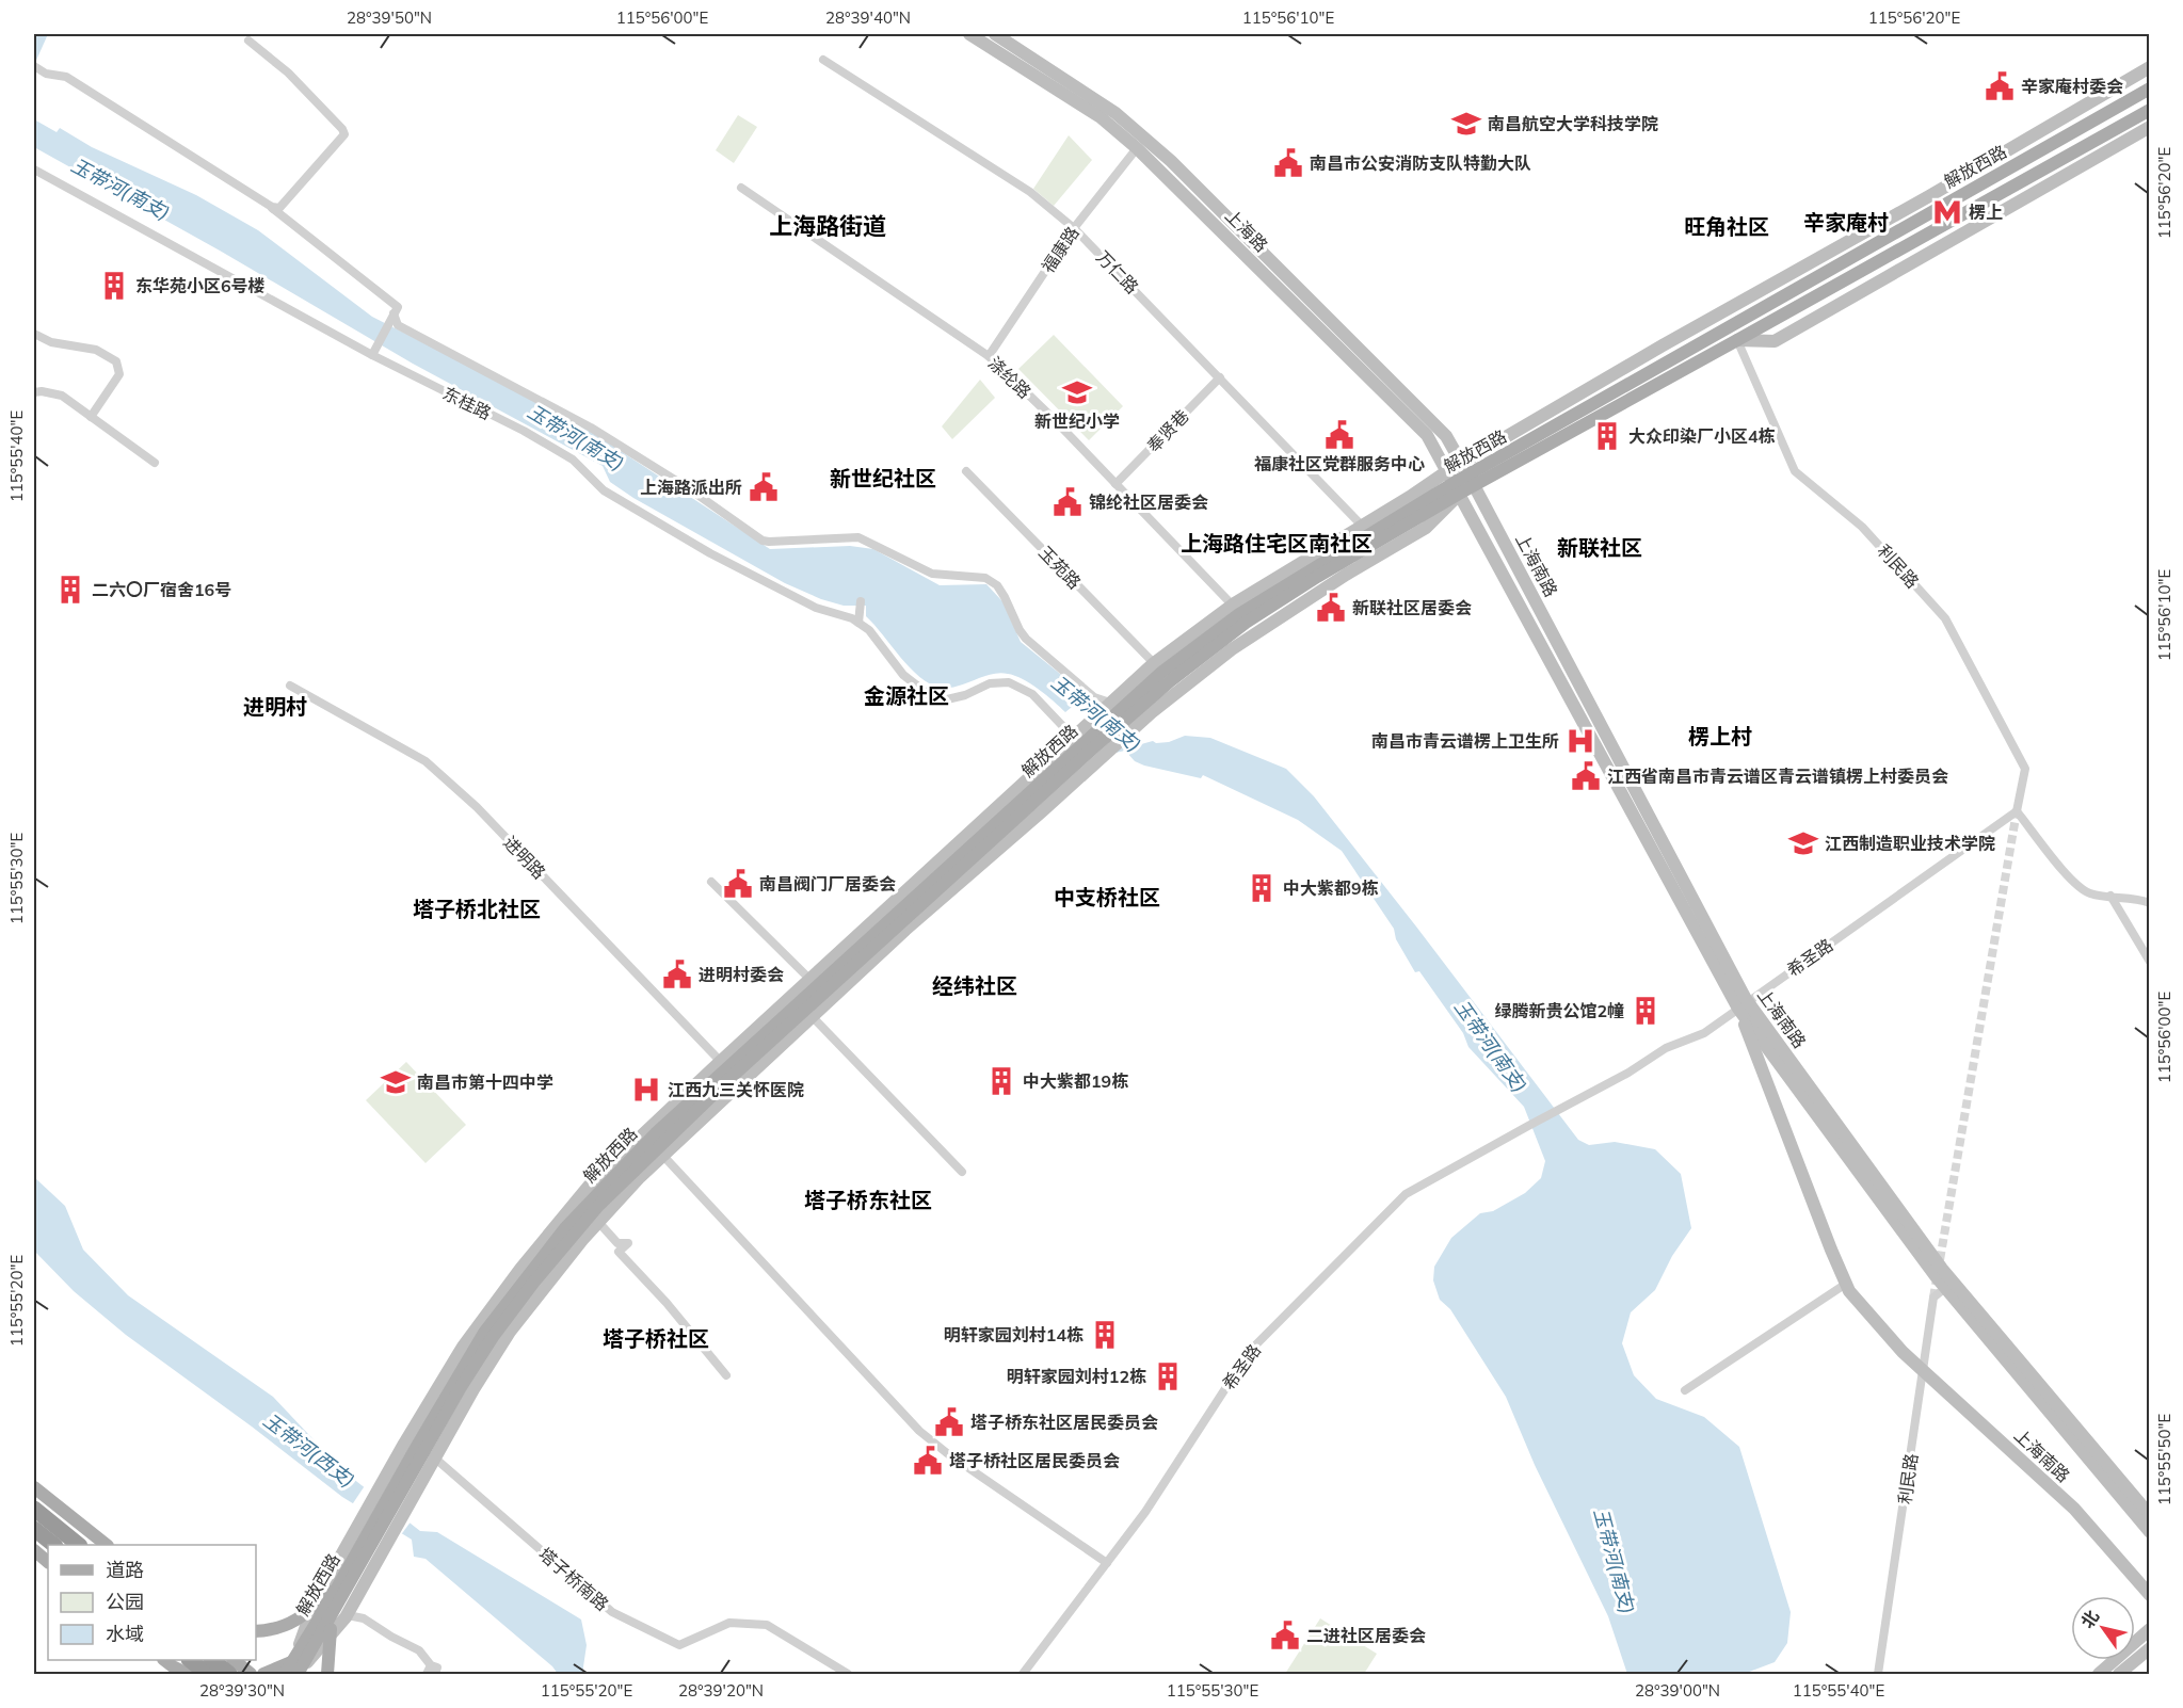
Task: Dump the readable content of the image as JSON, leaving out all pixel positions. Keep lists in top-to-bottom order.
{
  "streets": {
    "main road": ["解放西路", "上海路", "上海南路"],
    "street": [
      "福康路",
      "万仁路",
      "涤纶路",
      "东桂路",
      "奉贤巷",
      "利民路",
      "玉苑路",
      "进明路",
      "希圣路",
      "塔子桥南路"
    ]
  },
  "crossings": [
    ["解放西路", "上海路"],
    ["解放西路", "万仁路"],
    ["解放西路", "涤纶路"],
    ["解放西路", "东桂路"],
    ["解放西路", "上海南路"],
    ["解放西路", "利民路"],
    ["解放西路", "进明路"],
    ["解放西路", "塔子桥南路"],
    ["上海路", "福康路"],
    ["上海路", "上海南路"],
    ["福康路", "万仁路"],
    ["福康路", "涤纶路"],
    ["万仁路", "奉贤巷"],
    ["涤纶路", "奉贤巷"],
    ["上海南路", "利民路"],
    ["上海南路", "希圣路"],
    ["利民路", "希圣路"]
  ],
  "districts": [
    "辛家庵村",
    "上海路街道",
    "旺角社区",
    "新世纪社区",
    "上海路住宅区南社区",
    "新联社区",
    "金源社区",
    "进明村",
    "楞上村",
    "中支桥社区",
    "塔子桥北社区",
    "经纬社区",
    "塔子桥东社区",
    "塔子桥社区"
  ],
  "water": ["玉带河(南支)", "玉带河(西支)"],
  "places": {
    "public building": [
      "辛家庵村委会",
      "南昌市公安消防支队特勤大队",
      "福康社区党群服务中心",
      "上海路派出所",
      "锦纶社区居委会",
      "新联社区居委会",
      "江西省南昌市青云谱区青云谱镇楞上村委员会",
      "南昌阀门厂居委会",
      "进明村委会",
      "塔子桥东社区居民委员会",
      "塔子桥社区居民委员会",
      "二进社区居委会"
    ],
    "school or university": [
      "南昌航空大学科技学院",
      "新世纪小学",
      "江西制造职业技术学院",
      "南昌市第十四中学"
    ],
    "metro station": ["楞上"],
    "building": [
      "东华苑小区6号楼",
      "大众印染厂小区4栋",
      "二六〇厂宿舍16号",
      "中大紫都9栋",
      "绿腾新贵公馆2幢",
      "中大紫都19栋",
      "明轩家园刘村14栋",
      "明轩家园刘村12栋"
    ],
    "hospital": ["南昌市青云谱楞上卫生所", "江西九三关怀医院"]
  },
  "legend": ["道路", "公园", "水域"],
  "north": "top left",
  "coordinates": [
    "28°39'50\"N",
    "115°56'00\"E",
    "28°39'40\"N",
    "115°56'10\"E",
    "115°56'20\"E",
    "115°55'40\"E",
    "115°55'30\"E",
    "115°55'20\"E",
    "115°55'50\"E",
    "28°39'30\"N",
    "28°39'20\"N",
    "28°39'00\"N"
  ]
}
